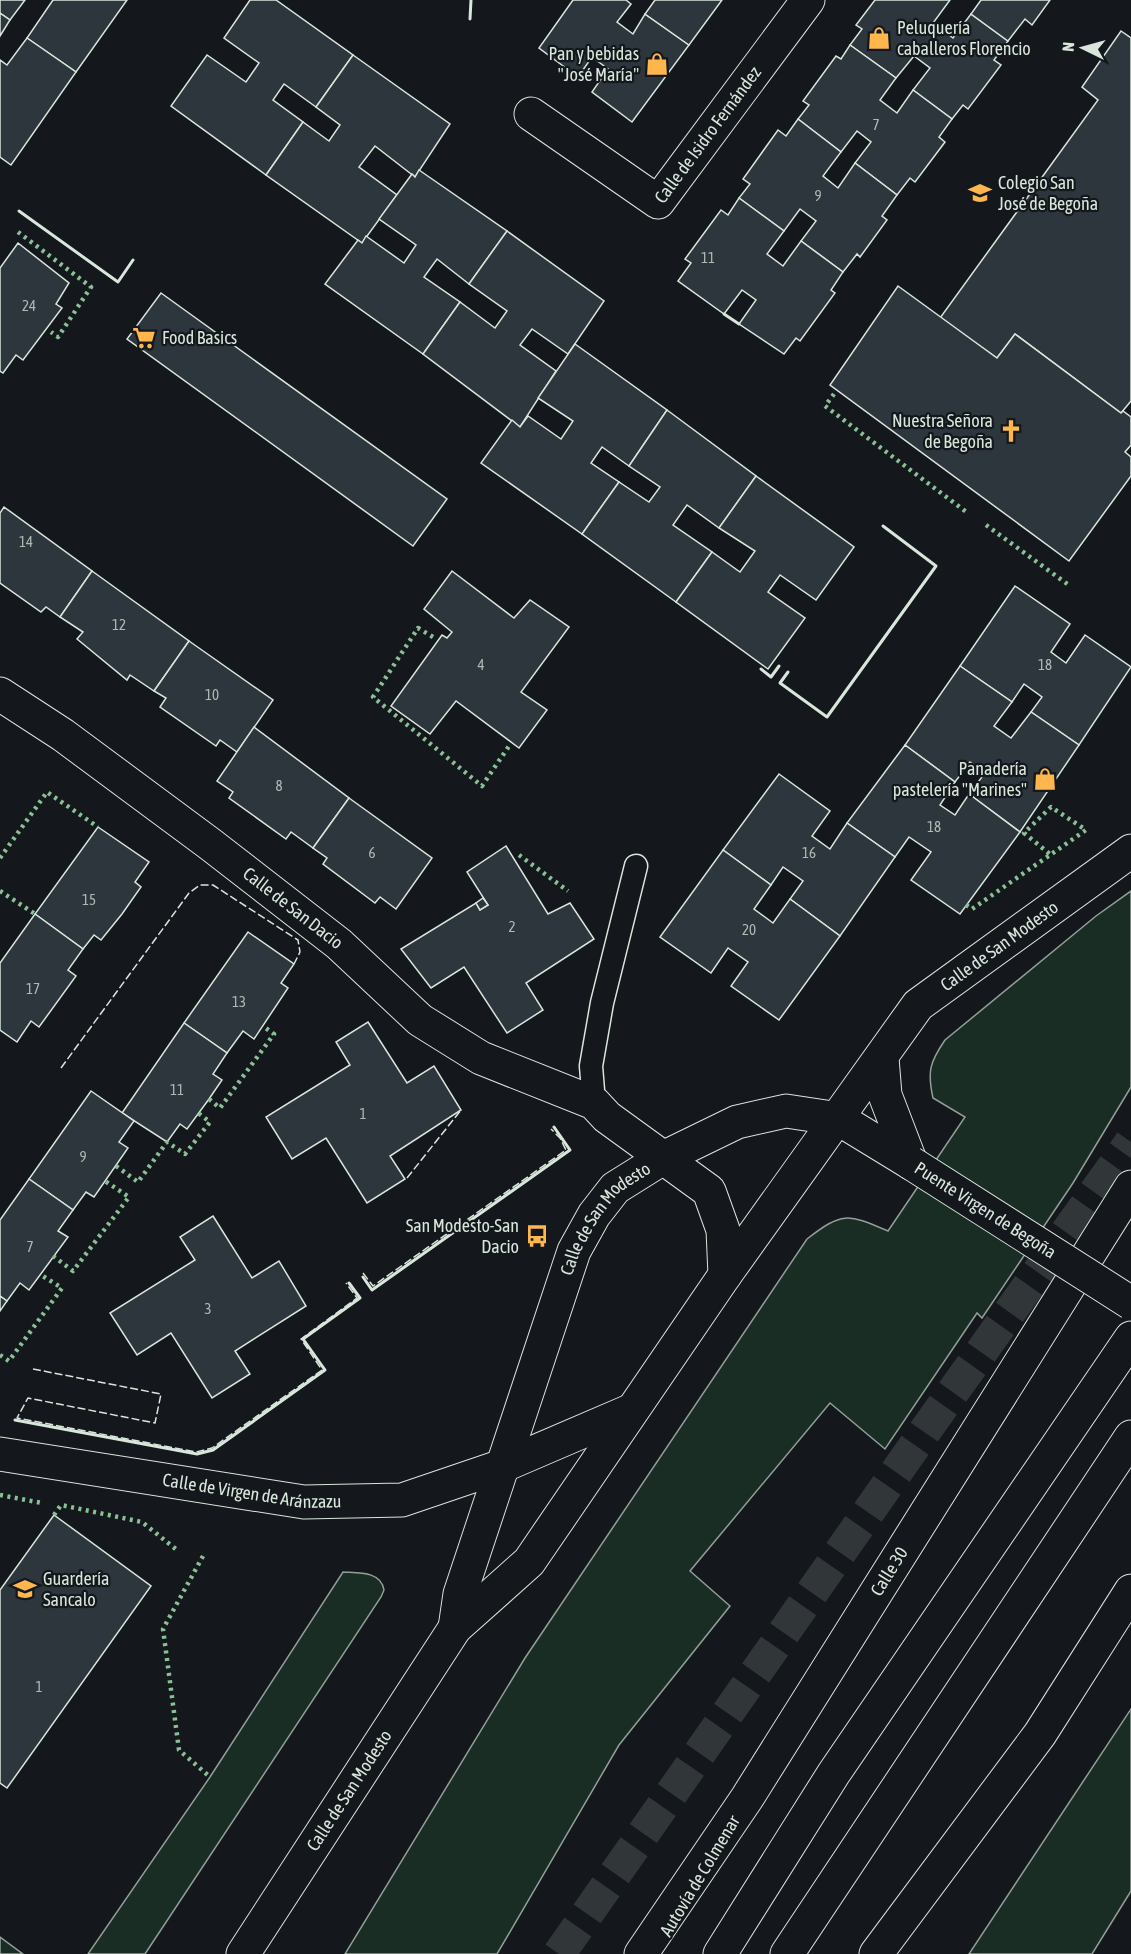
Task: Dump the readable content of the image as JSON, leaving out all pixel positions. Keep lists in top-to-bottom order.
{
  "streets": {
    "main road": [
      "Calle de Isidro Fernández",
      "Calle de San Dacio",
      "Calle de San Modesto",
      "Puente Virgen de Begoña",
      "Calle de Virgen de Aránzazu",
      "Calle 30",
      "Autovía de Colmenar"
    ]
  },
  "crossings": [
    ["Calle de San Dacio", "Calle de San Modesto"],
    ["Calle de San Modesto", "Puente Virgen de Begoña"],
    ["Calle de San Modesto", "Calle de Virgen de Aránzazu"],
    ["Calle 30", "Autovía de Colmenar"]
  ],
  "places": {
    "shop": ["Peluquería caballeros Florencio", "Pan y bebidas \"José María\"", "Panadería pastelería \"Marines\""],
    "school or university": ["Colegio San José de Begoña", "Guardería Sancalo"],
    "supermarket": ["Food Basics"],
    "church": ["Nuestra Señora de Begoña"],
    "bus stop": ["San Modesto-San Dacio"]
  },
  "house_numbers": [
    "7",
    "9",
    "11",
    "24",
    "14",
    "12",
    "4",
    "18",
    "10",
    "8",
    "18",
    "6",
    "16",
    "15",
    "2",
    "20",
    "17",
    "13",
    "11",
    "1",
    "9",
    "7",
    "3",
    "1"
  ],
  "north": "left"
}
